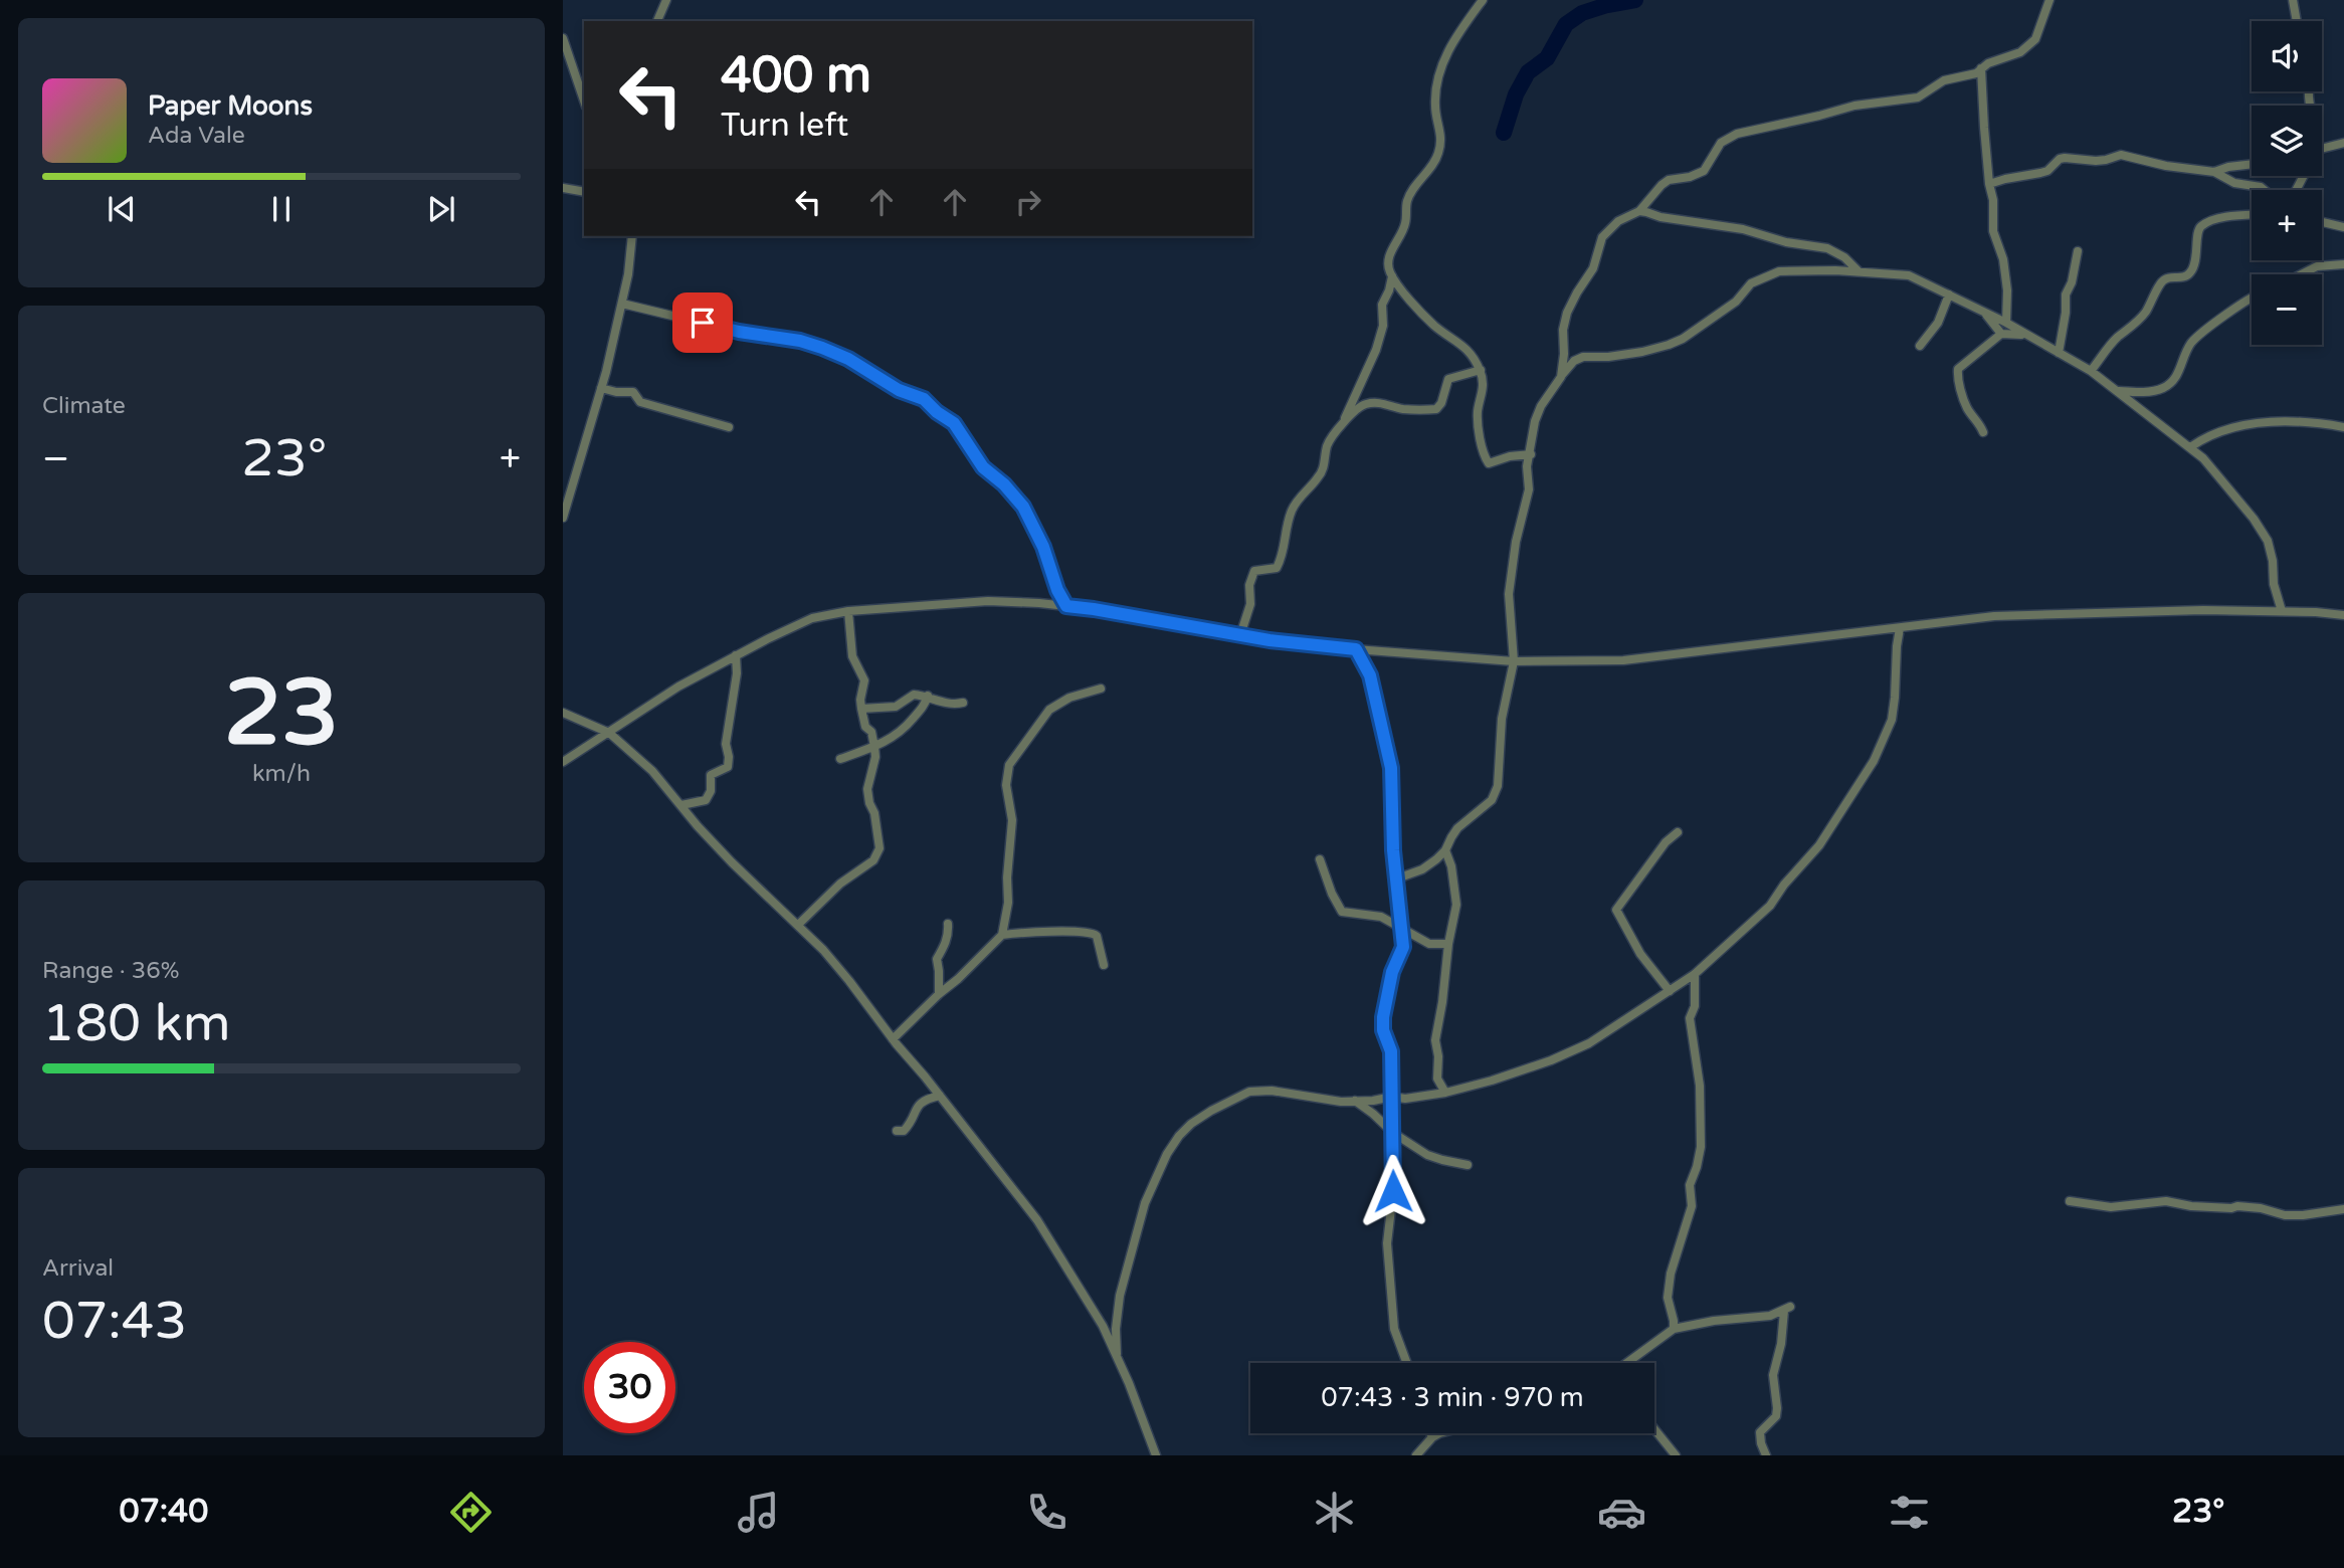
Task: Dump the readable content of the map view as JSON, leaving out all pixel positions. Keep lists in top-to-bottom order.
{
  "page": {
    "map_buttons": ["+", "−"],
    "turn": ["400 m", "Turn left"],
    "song": ["Paper Moons", "Ada Vale"],
    "tile": [
      "Climate",
      ["23", "km/h"],
      ["Range · 36%", "180 km"],
      ["Arrival", "07:43"]
    ],
    "heat": ["−", "23°", "+"],
    "limit": "30",
    "trip": "07:43 · 3 min · 970 m",
    "tabs": ["07:40", "23°"]
  }
}
